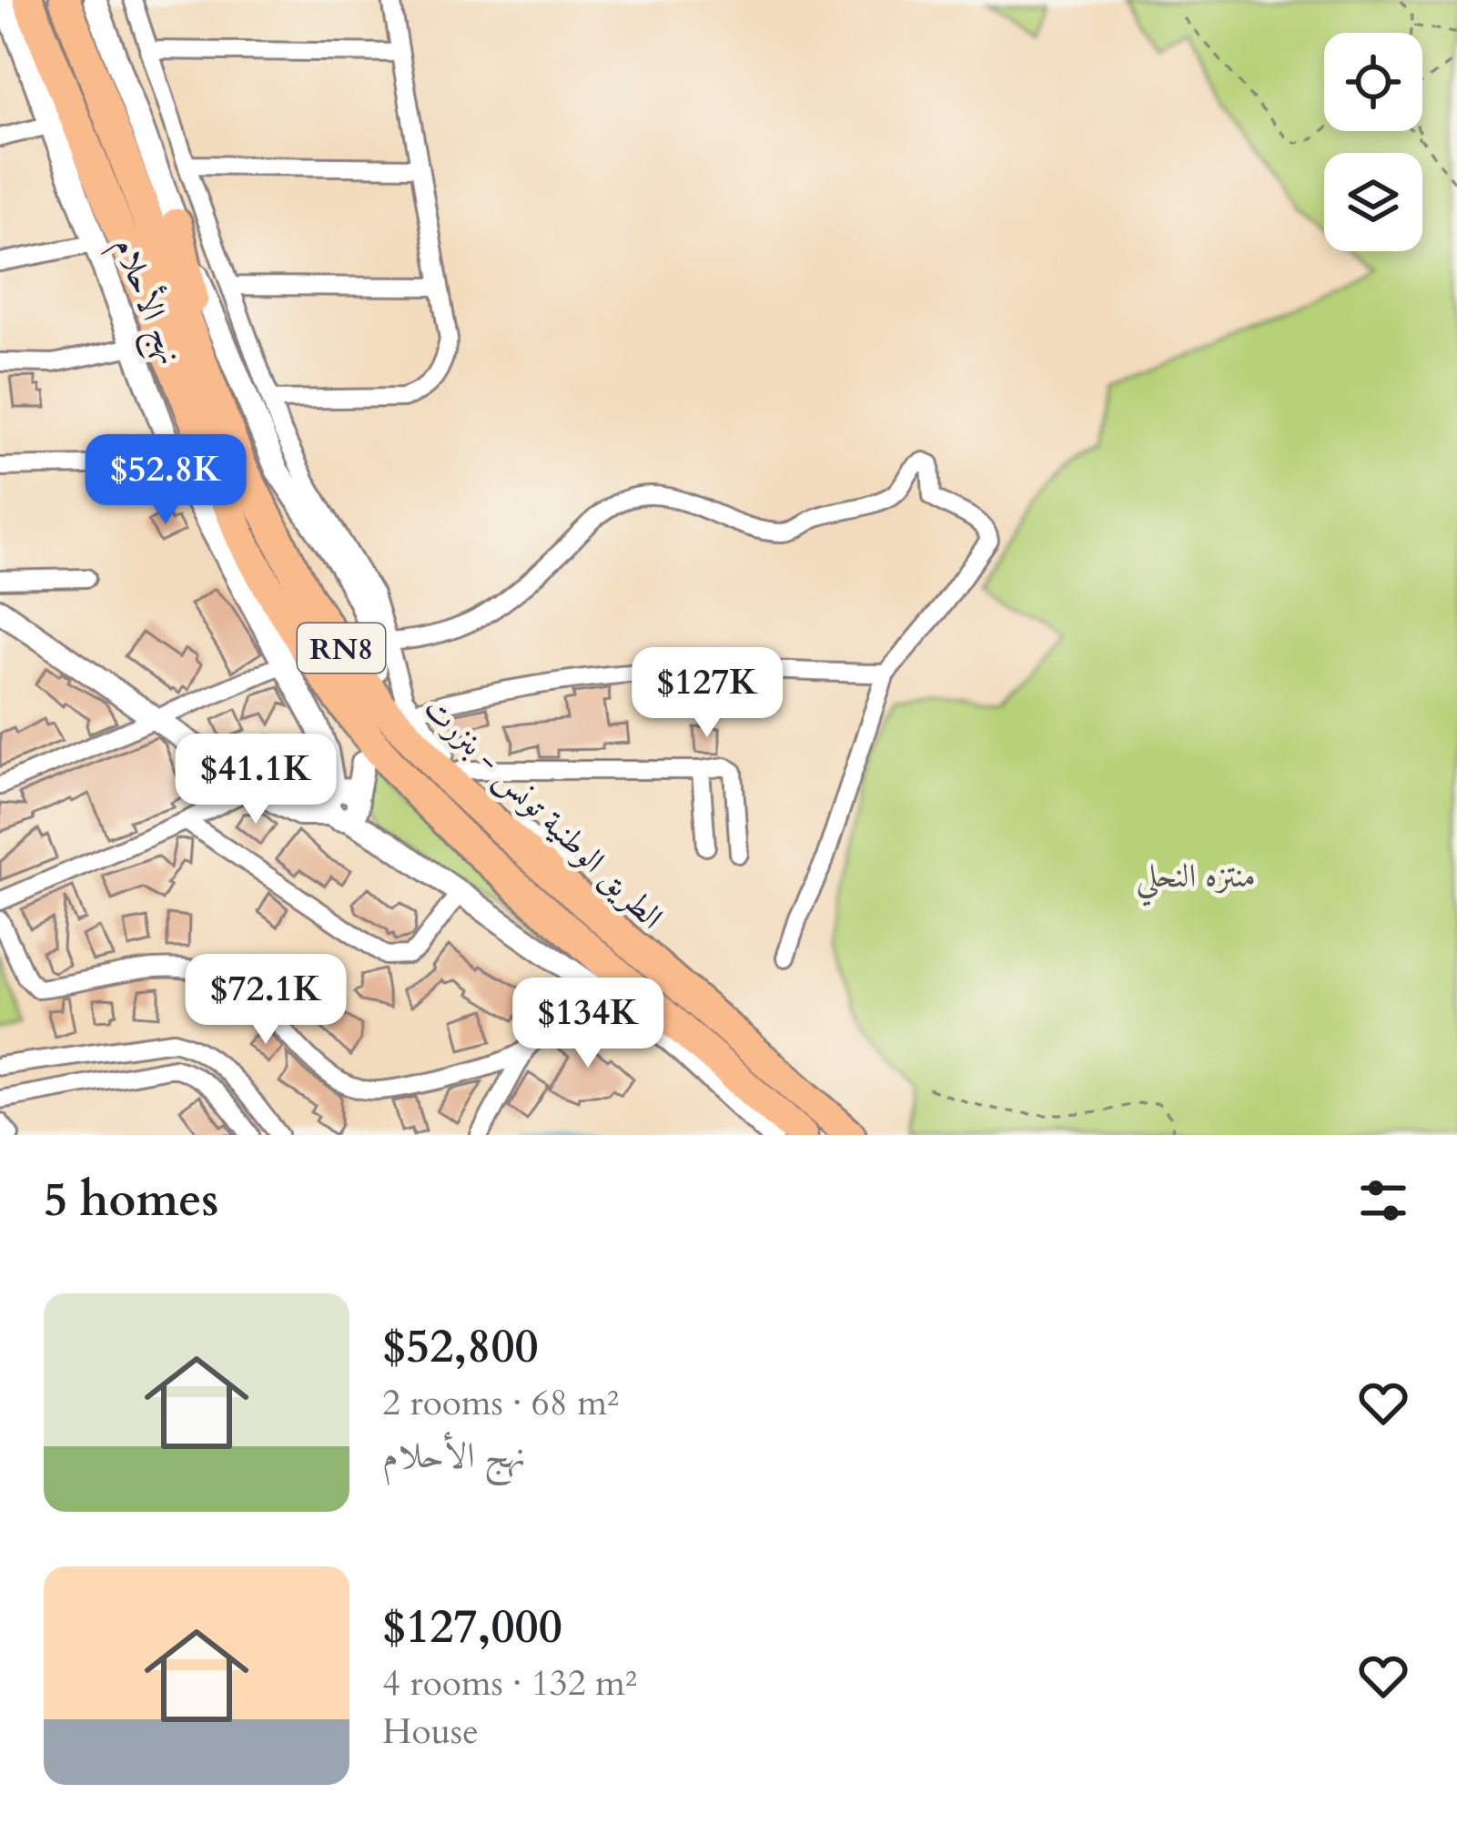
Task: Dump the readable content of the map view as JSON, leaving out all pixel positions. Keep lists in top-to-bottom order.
{
  "streets": {
    "highway": ["RN8", "الطريق الوطنية تونس - بنزرت"],
    "street": ["نهج الأحلام"]
  },
  "crossings": [
    ["RN8", "الطريق الوطنية تونس - بنزرت"]
  ],
  "parks": ["منتزه النحلي"],
  "page": {
    "price": [
      "$52.8K",
      "$127K",
      "$41.1K",
      "$72.1K",
      "$134K"
    ],
    "heading": "5 homes",
    "list": [
      {
        "name": "$52,800",
        "note": "2 rooms · 68 m² · نهج الأحلام"
      },
      {
        "name": "$127,000",
        "note": "4 rooms · 132 m² · House"
      }
    ]
  }
}
